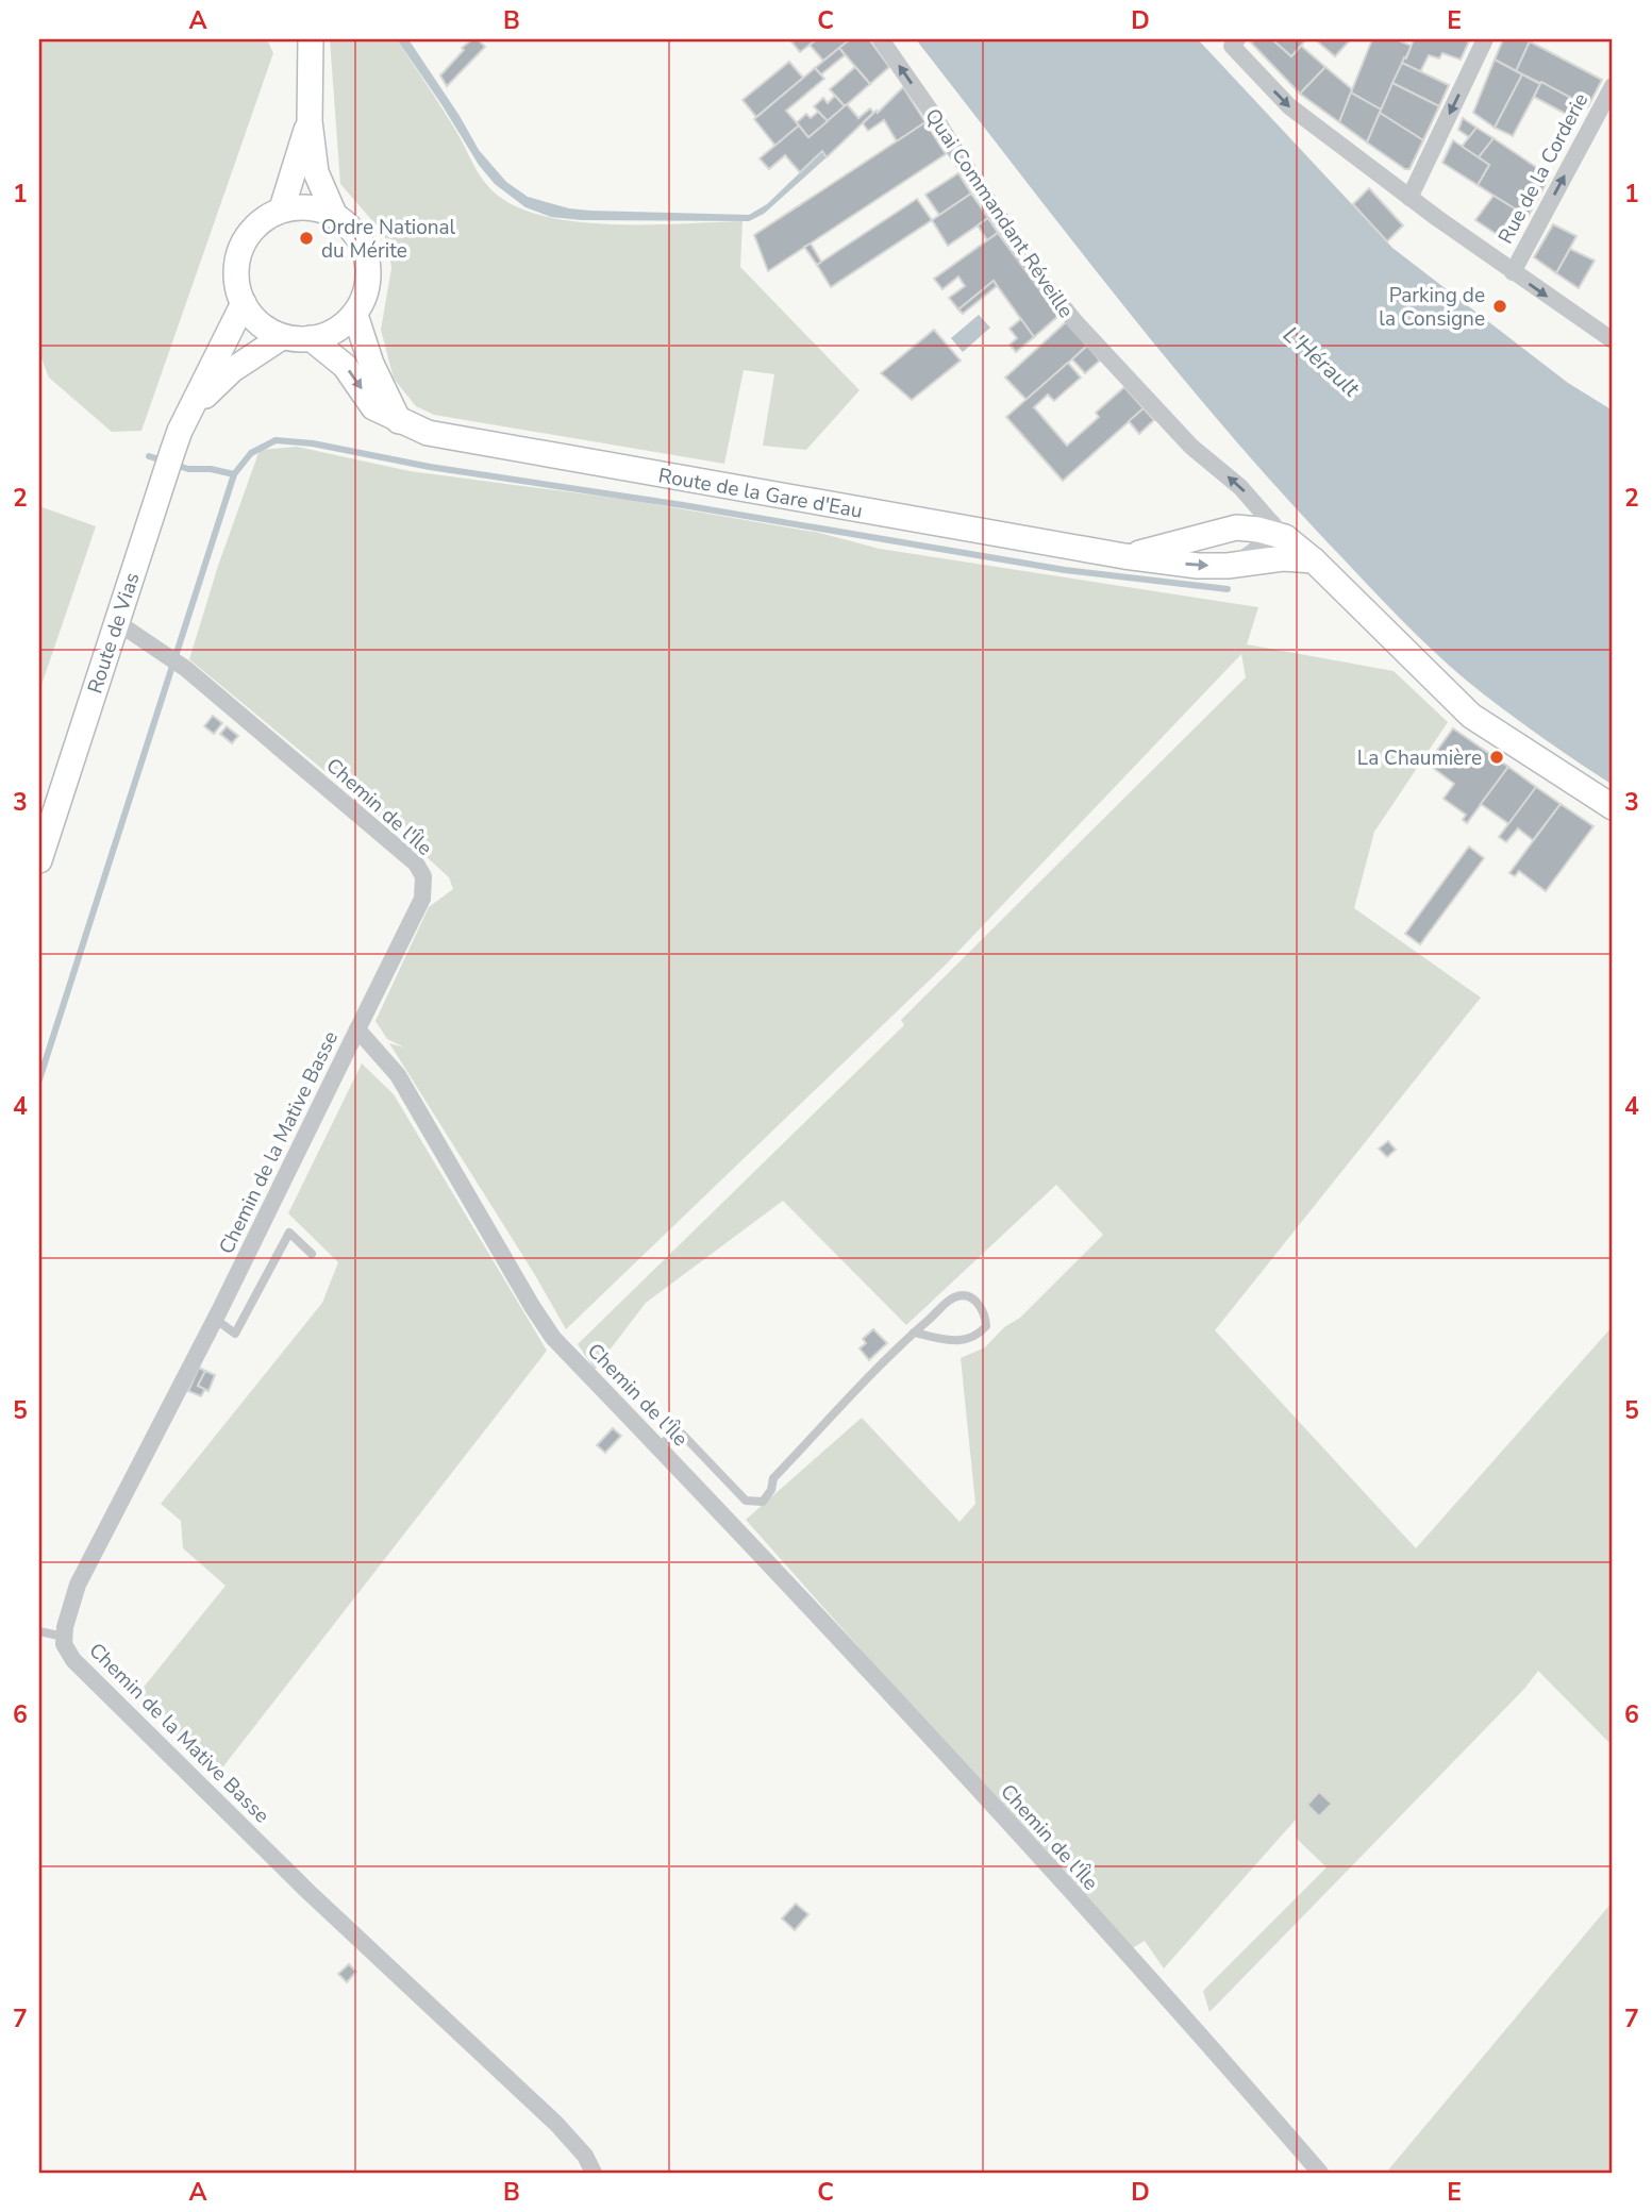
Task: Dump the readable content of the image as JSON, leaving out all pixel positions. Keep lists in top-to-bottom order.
{
  "streets": {
    "main road": ["Route de la Gare d'Eau", "Route de Vias"],
    "street": [
      "Rue de la Corderie",
      "Quai Commandant Réveille",
      "Chemin de l'Île",
      "Chemin de la Mative Basse"
    ]
  },
  "crossings": [
    ["Quai Commandant Réveille", "Route de la Gare d'Eau"],
    ["Route de la Gare d'Eau", "Route de Vias"],
    ["Route de Vias", "Chemin de l'Île"],
    ["Chemin de l'Île", "Chemin de la Mative Basse"]
  ],
  "one_way": ["Quai Commandant Réveille"],
  "water": ["L'Hérault"],
  "places": ["Ordre National du Mérite", "Parking de la Consigne", "La Chaumière"],
  "grid": {
    "columns": [
      "A",
      "B",
      "C",
      "D",
      "E"
    ],
    "rows": [
      "1",
      "2",
      "3",
      "4",
      "5",
      "6",
      "7"
    ]
  }
}
